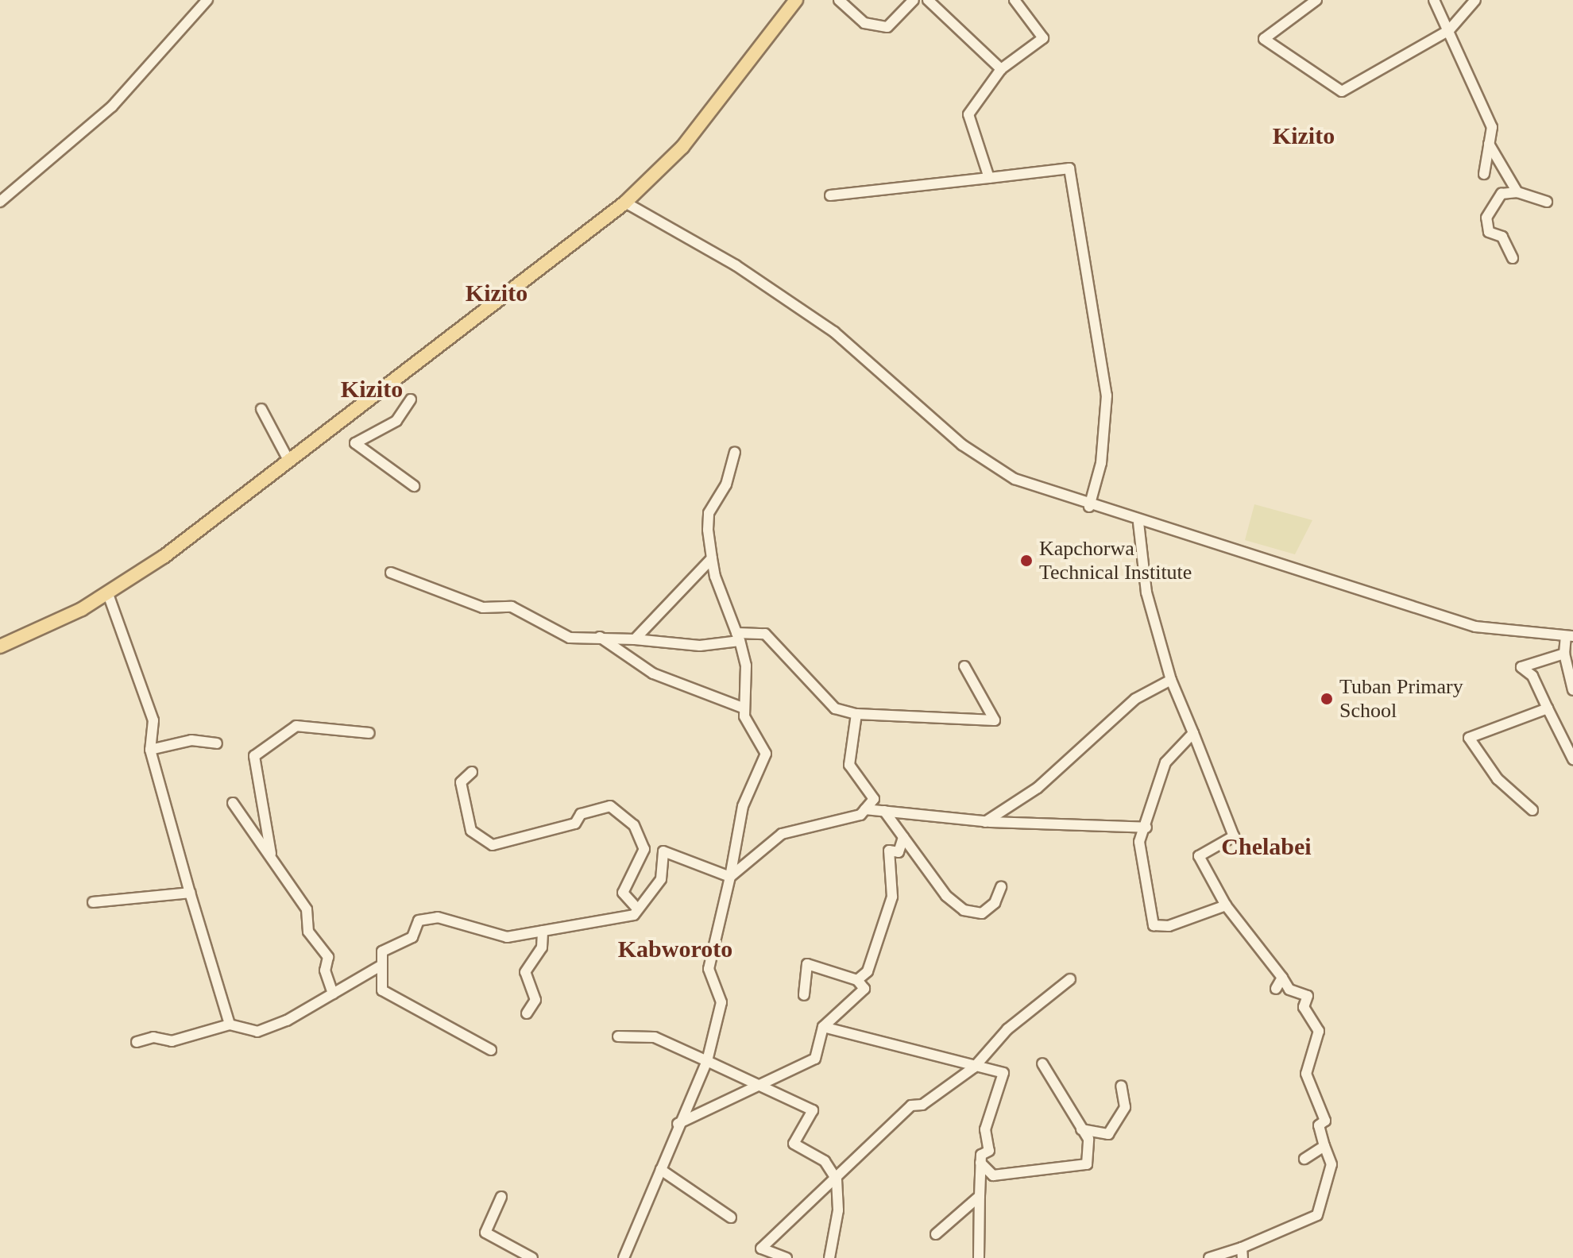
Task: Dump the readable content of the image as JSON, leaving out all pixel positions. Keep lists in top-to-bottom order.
{
  "districts": [
    "Kizito",
    "Kizito",
    "Kizito",
    "Chelabei",
    "Kabworoto"
  ],
  "places": ["Kapchorwa Technical Institute", "Tuban Primary School"]
}
